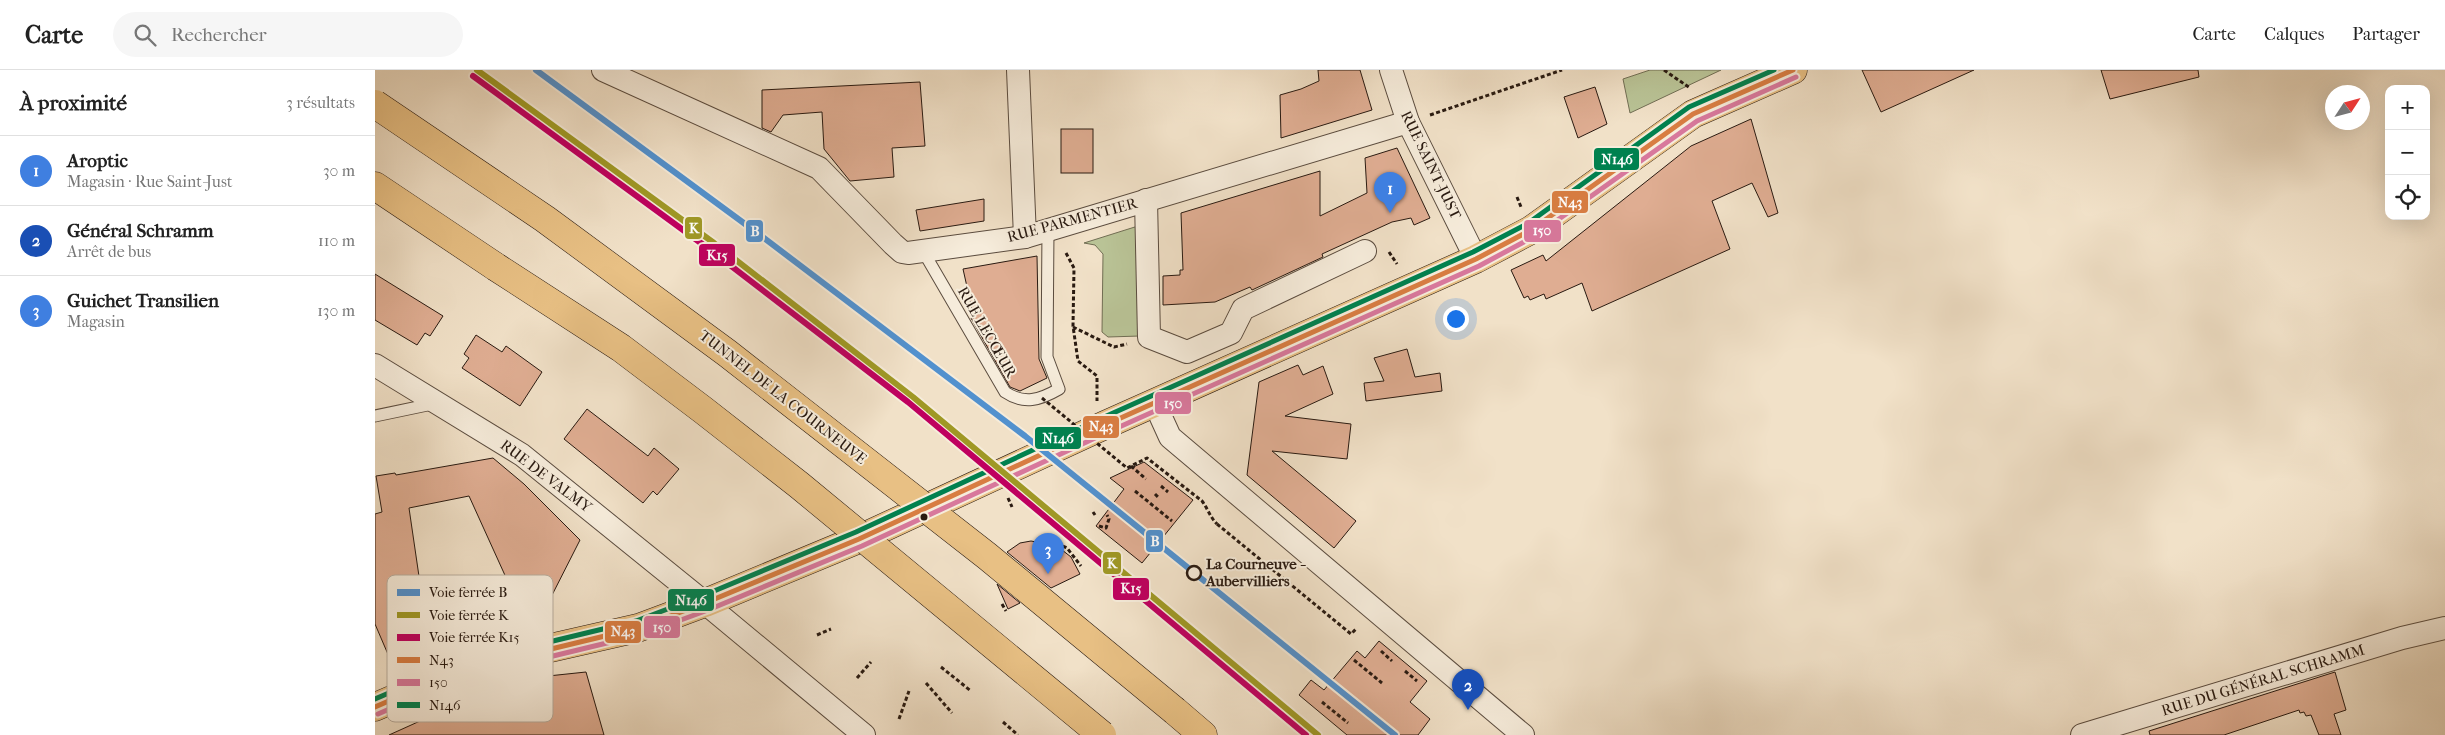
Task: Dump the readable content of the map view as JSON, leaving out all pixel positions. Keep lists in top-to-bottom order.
{
  "streets": {
    "main road": ["TUNNEL DE LA COURNEUVE"],
    "street": [
      "RUE SAINT-JUST",
      "RUE PARMENTIER",
      "RUE DE VALMY",
      "RUE DU GÉNÉRAL SCHRAMM"
    ],
    "lane": ["RUE LECŒUR"]
  },
  "crossings": [
    ["RUE SAINT-JUST", "RUE PARMENTIER"],
    ["RUE PARMENTIER", "RUE LECŒUR"]
  ],
  "places": ["La Courneuve - Aubervilliers"],
  "lines": [
    "rail line B",
    "rail line K",
    "transit line N43",
    "transit line N146",
    "rail line K15",
    "transit line 150"
  ],
  "legend": [
    "Voie ferrée B",
    "Voie ferrée K",
    "Voie ferrée K15",
    "N43",
    "150",
    "N146"
  ],
  "north": "top right",
  "page": {
    "header": "Carte",
    "search": "Rechercher",
    "nav": ["Carte", "Calques", "Partager"],
    "heading": ["À proximité", "3 résultats"],
    "map_buttons": ["+", "−"],
    "list": [
      {
        "mark": "1",
        "name": "Aroptic",
        "note": "Magasin · Rue Saint-Just",
        "value": "30 m"
      },
      {
        "mark": "2",
        "name": "Général Schramm",
        "note": "Arrêt de bus",
        "value": "110 m"
      },
      {
        "mark": "3",
        "name": "Guichet Transilien",
        "note": "Magasin",
        "value": "130 m"
      }
    ],
    "pins": ["1", "3", "2"]
  }
}
